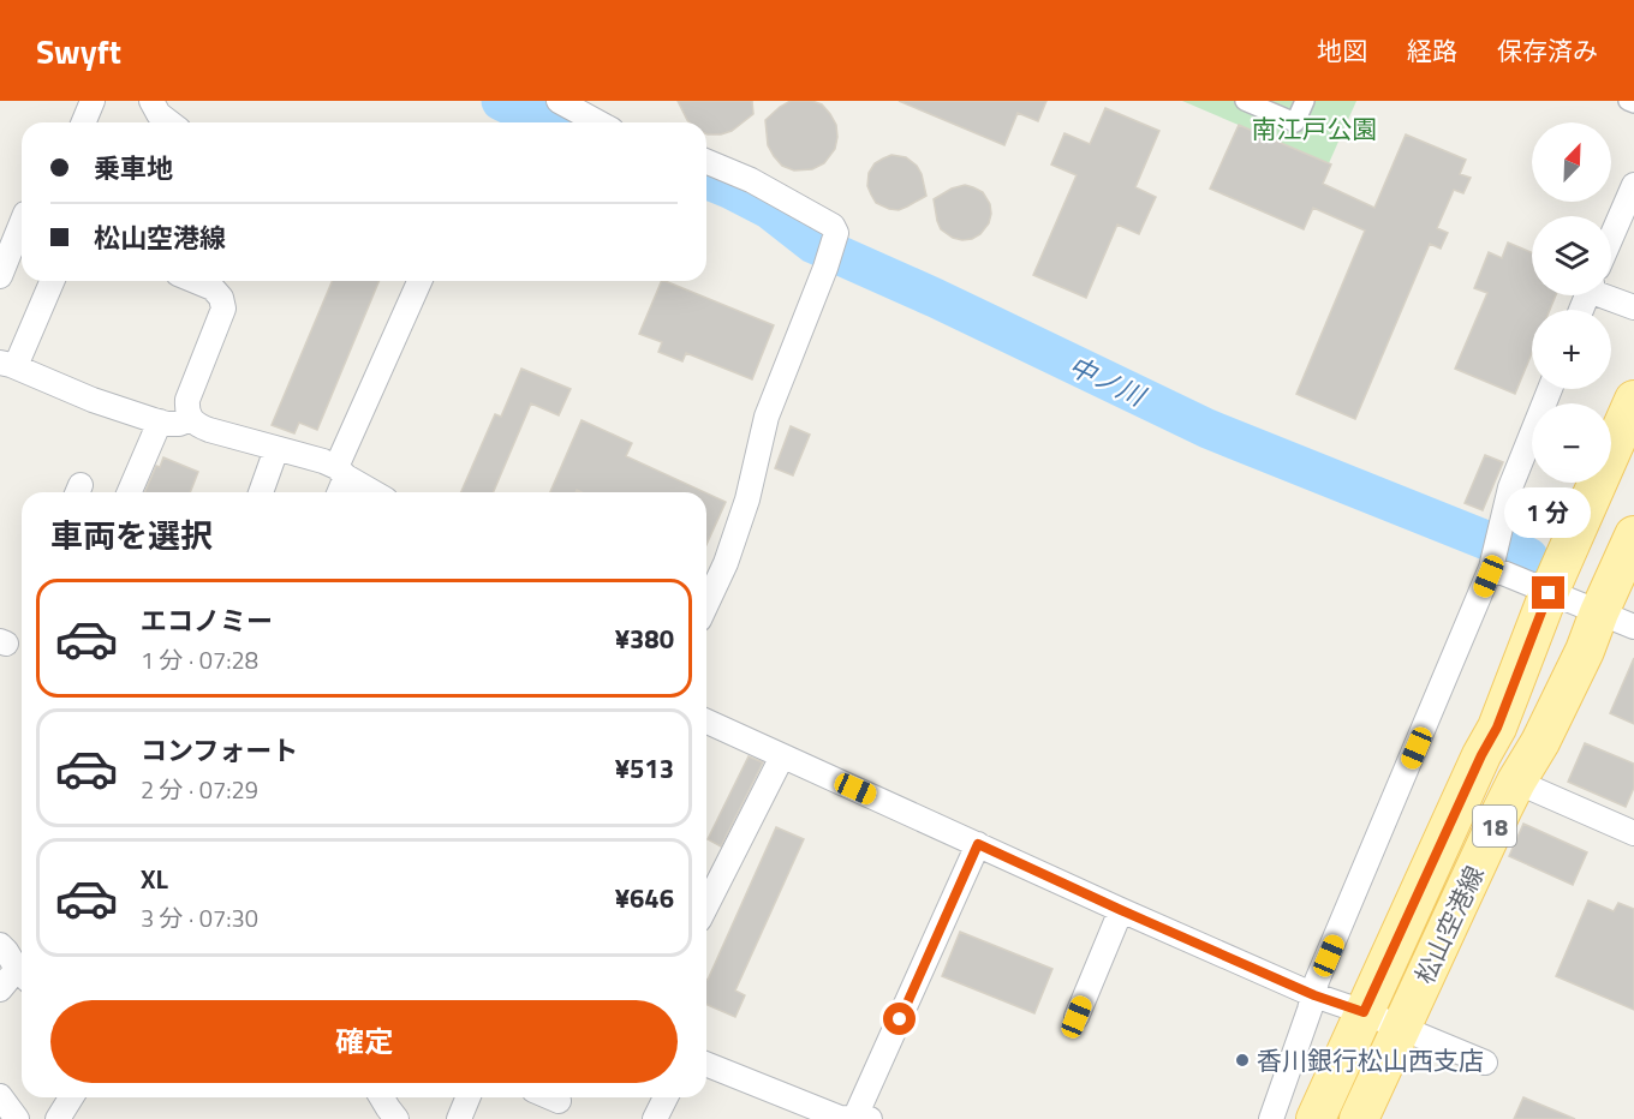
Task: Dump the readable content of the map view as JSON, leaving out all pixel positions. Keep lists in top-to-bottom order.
{
  "streets": {
    "main road": ["18", "松山空港線"]
  },
  "water": ["中ノ川"],
  "parks": ["南江戸公園"],
  "places": ["香川銀行松山西支店"],
  "north": "top right",
  "page": {
    "header": "Swyft",
    "nav": ["地図", "経路", "保存済み"],
    "map_buttons": ["+", "−"],
    "banner": ["乗車地", "松山空港線"],
    "bubble": "1 分",
    "heading": "車両を選択",
    "list": [
      {
        "name": "エコノミー",
        "note": "1 分 · 07:28",
        "value": "¥380"
      },
      {
        "name": "コンフォート",
        "note": "2 分 · 07:29",
        "value": "¥513"
      },
      {
        "name": "XL",
        "note": "3 分 · 07:30",
        "value": "¥646"
      }
    ],
    "buttons": "確定"
  }
}
